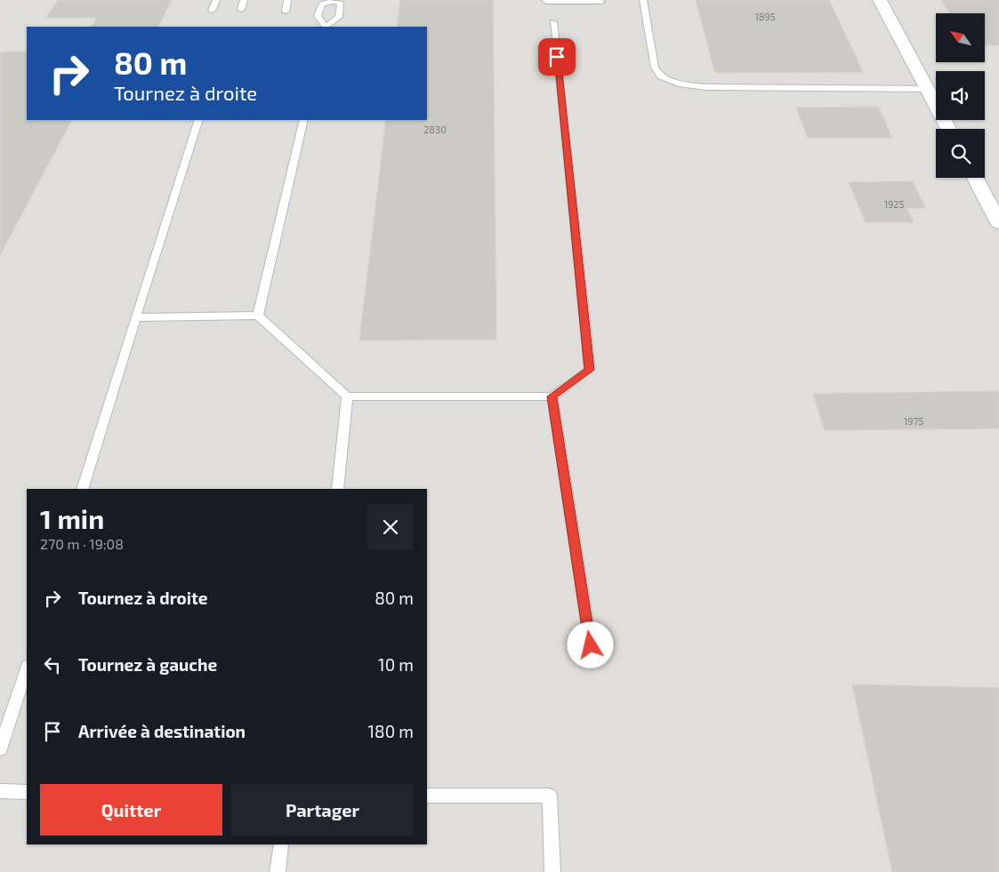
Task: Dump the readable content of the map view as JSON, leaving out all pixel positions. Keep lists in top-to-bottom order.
{
  "house_numbers": [
    "1895",
    "2830",
    "1925",
    "1975"
  ],
  "north": "top left",
  "page": {
    "turn": ["80 m", "Tournez à droite"],
    "heading": ["1 min", "270 m · 19:08"],
    "list": [
      {
        "name": "Tournez à droite",
        "value": "80 m"
      },
      {
        "name": "Tournez à gauche",
        "value": "10 m"
      },
      {
        "name": "Arrivée à destination",
        "value": "180 m"
      }
    ],
    "buttons": ["Quitter", "Partager"]
  }
}
